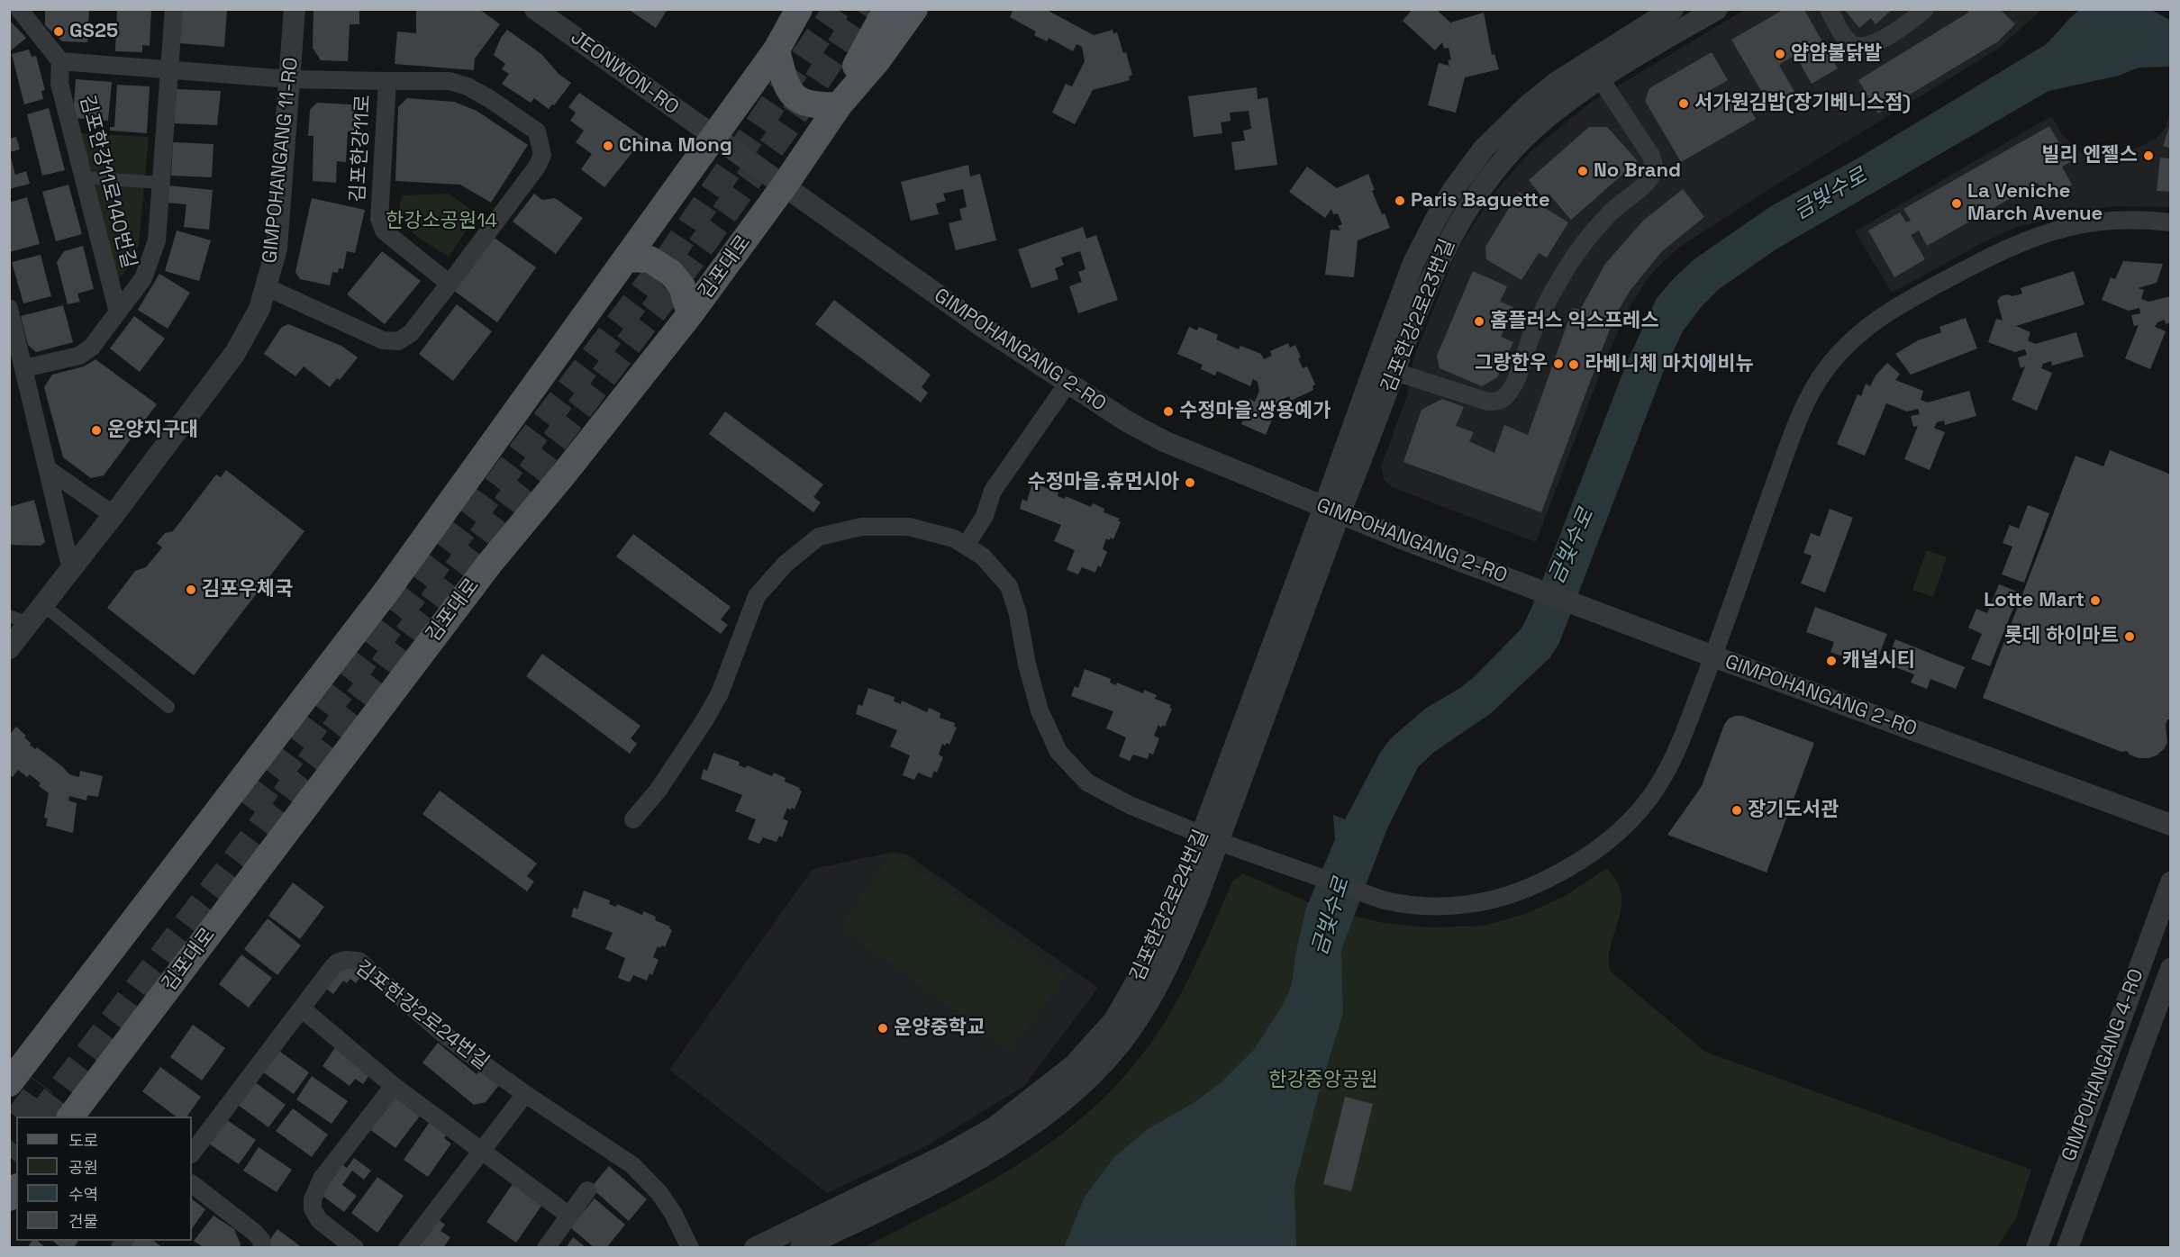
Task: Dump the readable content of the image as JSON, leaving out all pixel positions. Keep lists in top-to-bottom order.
{
  "streets": {
    "main road": ["김포대로"],
    "street": [
      "JEONWON-RO",
      "김포한강11로",
      "GIMPOHANGANG 11-RO",
      "김포한강11로140번길",
      "김포한강2로23번길",
      "GIMPOHANGANG 2-RO",
      "김포한강2로24번길",
      "GIMPOHANGANG 4-RO"
    ]
  },
  "crossings": [
    ["JEONWON-RO", "GIMPOHANGANG 2-RO"],
    ["김포한강11로", "GIMPOHANGANG 11-RO"],
    ["김포한강11로", "김포한강11로140번길"],
    ["GIMPOHANGANG 11-RO", "김포한강11로140번길"],
    ["김포대로", "GIMPOHANGANG 2-RO"],
    ["김포한강2로23번길", "GIMPOHANGANG 2-RO"],
    ["김포한강2로23번길", "김포한강2로24번길"],
    ["GIMPOHANGANG 2-RO", "김포한강2로24번길"]
  ],
  "water": ["금빛수로"],
  "parks": ["한강소공원14", "한강중앙공원"],
  "places": [
    "GS25",
    "얌얌불닭발",
    "서가원김밥(장기베니스점)",
    "China Mong",
    "빌리 엔젤스",
    "No Brand",
    "Paris Baguette",
    "La Veniche March Avenue",
    "홈플러스 익스프레스",
    "그랑한우",
    "라베니체 마치에비뉴",
    "수정마을.쌍용예가",
    "운양지구대",
    "수정마을.휴먼시아",
    "김포우체국",
    "Lotte Mart",
    "롯데 하이마트",
    "캐널시티",
    "장기도서관",
    "운양중학교"
  ],
  "legend": [
    "도로",
    "공원",
    "수역",
    "건물"
  ]
}
